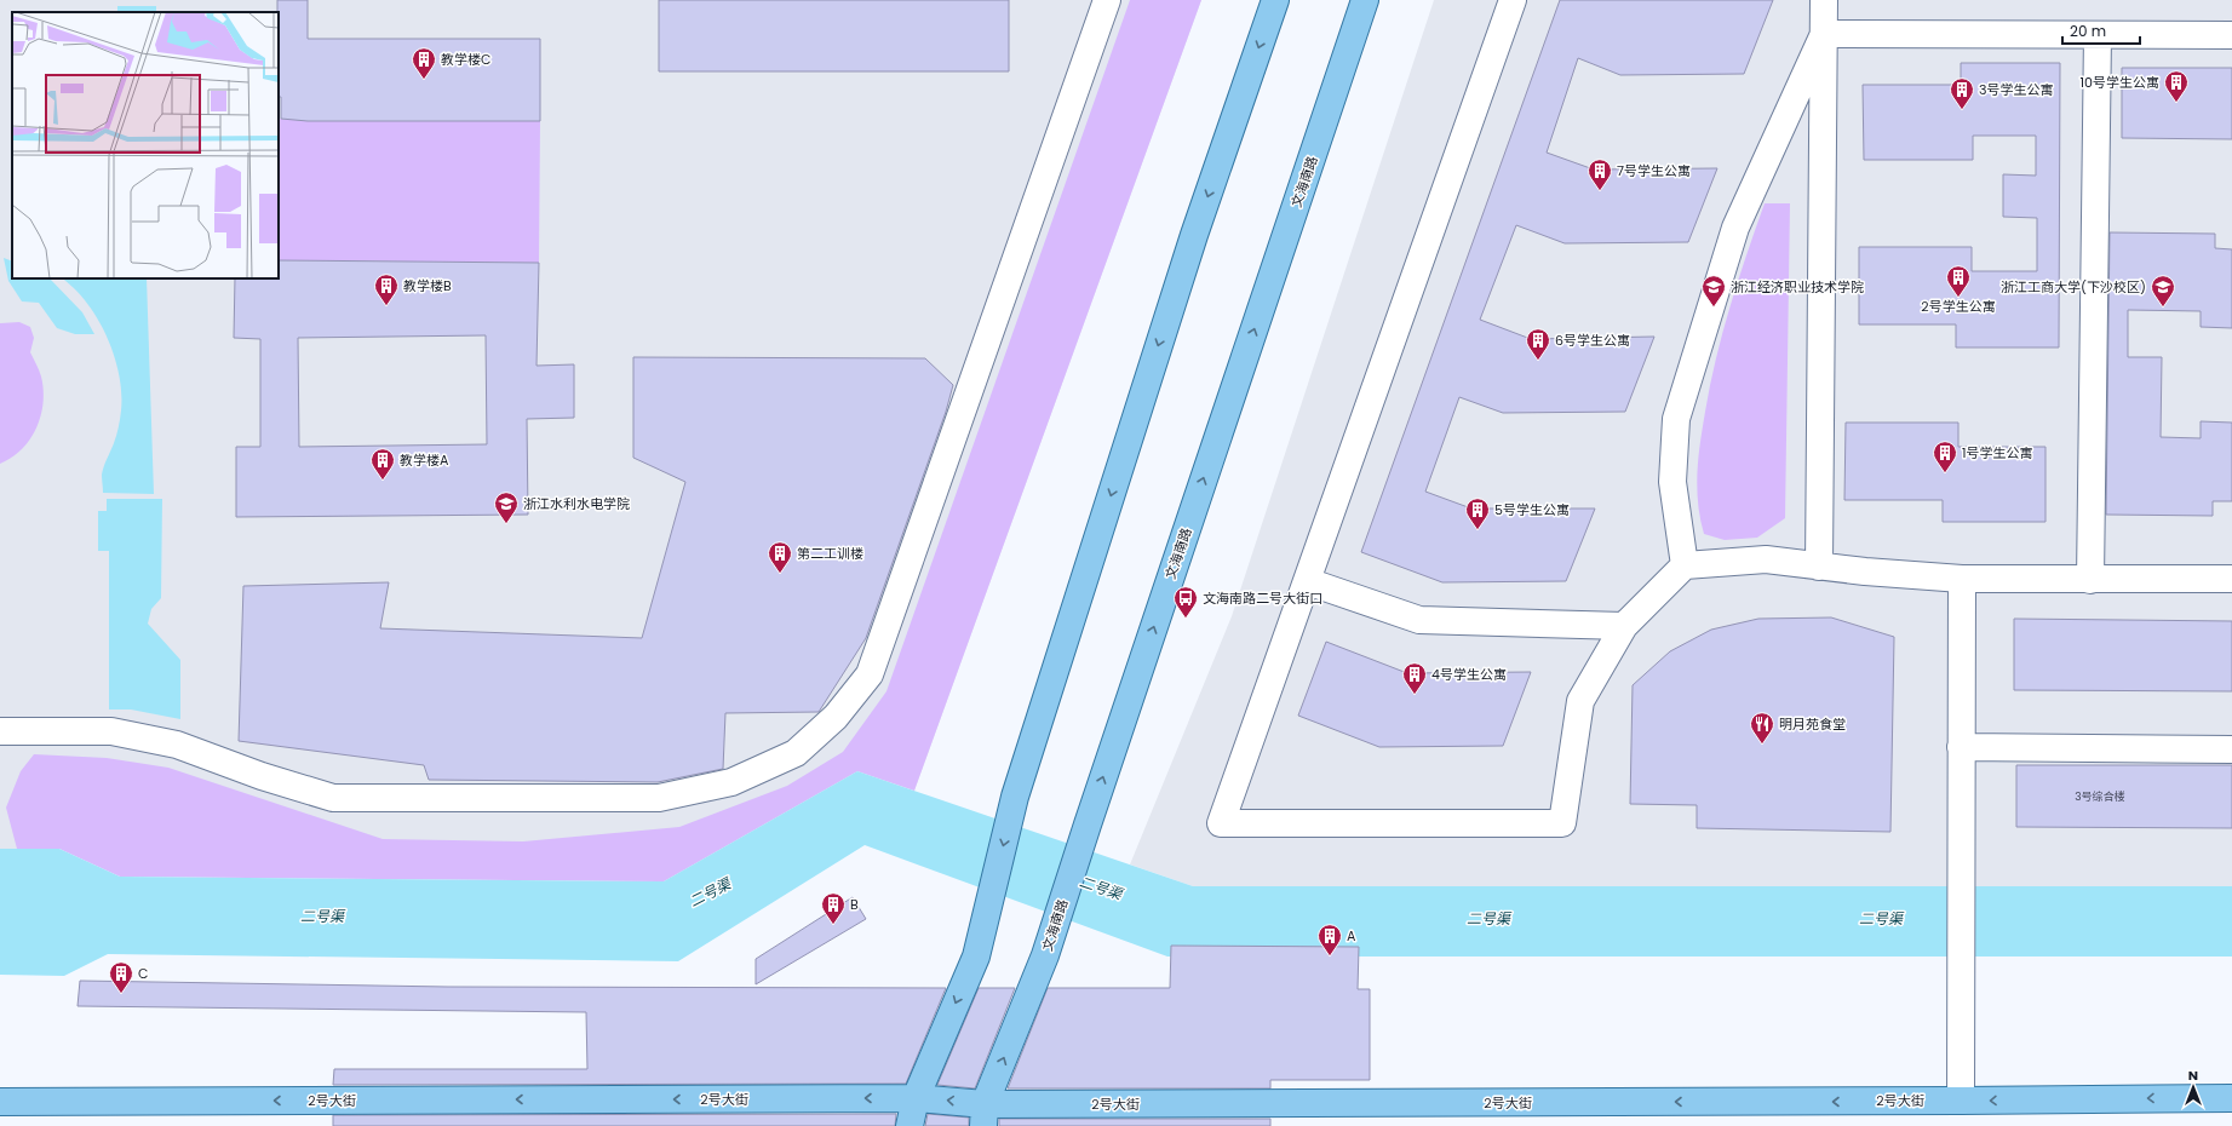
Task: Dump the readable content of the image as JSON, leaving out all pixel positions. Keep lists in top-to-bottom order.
{
  "streets": {
    "main road": ["文海南路", "2号大街"]
  },
  "crossings": [
    ["文海南路", "2号大街"]
  ],
  "one_way": ["2号大街"],
  "water": ["二号渠"],
  "places": {
    "building": [
      "教学楼C",
      "10号学生公寓",
      "3号学生公寓",
      "7号学生公寓",
      "2号学生公寓",
      "教学楼B",
      "6号学生公寓",
      "1号学生公寓",
      "教学楼A",
      "5号学生公寓",
      "第二工训楼",
      "4号学生公寓",
      "B",
      "A",
      "C"
    ],
    "school or university": ["浙江经济职业技术学院", "浙江工商大学(下沙校区)", "浙江水利水电学院"],
    "bus stop": ["文海南路二号大街口"],
    "restaurant": ["明月苑食堂"]
  },
  "house_numbers": ["3号综合楼"],
  "scale_bar": "20 m",
  "north": "top"
}
